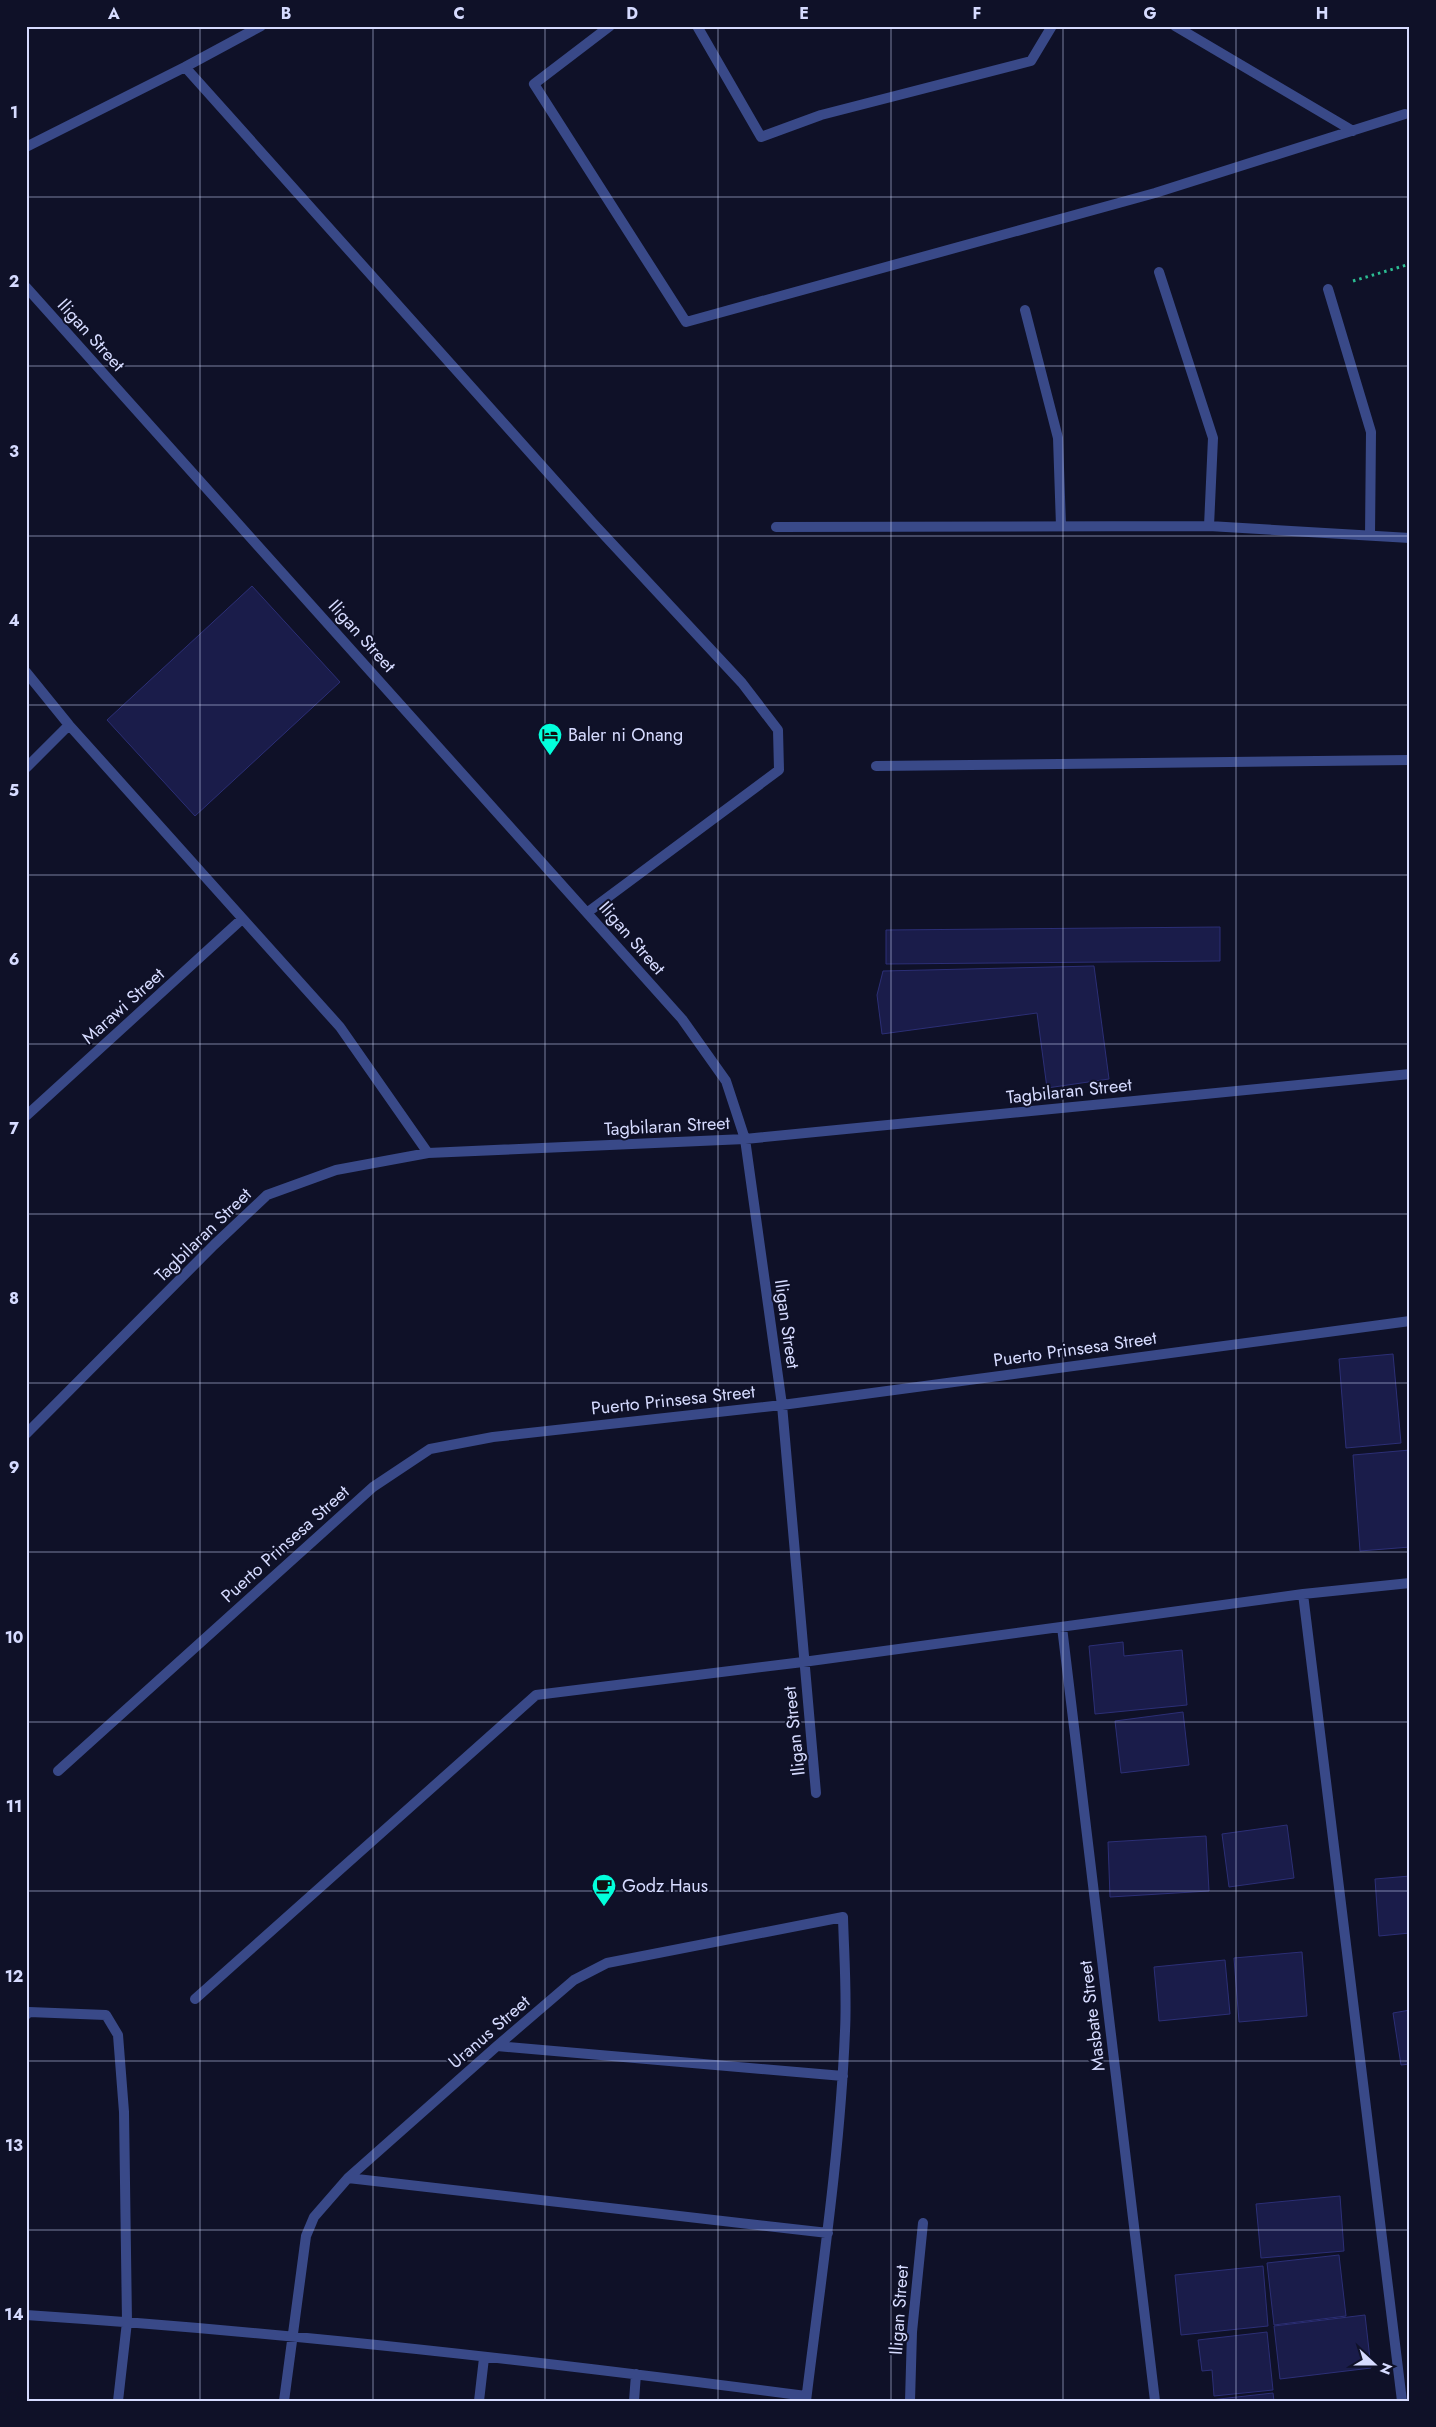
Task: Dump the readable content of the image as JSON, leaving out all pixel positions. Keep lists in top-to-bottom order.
{
  "streets": {
    "street": [
      "Iligan Street",
      "Marawi Street",
      "Tagbilaran Street",
      "Puerto Prinsesa Street",
      "Masbate Street",
      "Uranus Street"
    ]
  },
  "crossings": [
    ["Iligan Street", "Tagbilaran Street"],
    ["Iligan Street", "Puerto Prinsesa Street"]
  ],
  "places": {
    "hotel": ["Baler ni Onang"],
    "cafe": ["Godz Haus"]
  },
  "north": "right",
  "grid": {
    "columns": [
      "A",
      "B",
      "C",
      "D",
      "E",
      "F",
      "G",
      "H"
    ],
    "rows": [
      "1",
      "2",
      "3",
      "4",
      "5",
      "6",
      "7",
      "8",
      "9",
      "10",
      "11",
      "12",
      "13",
      "14"
    ]
  }
}
